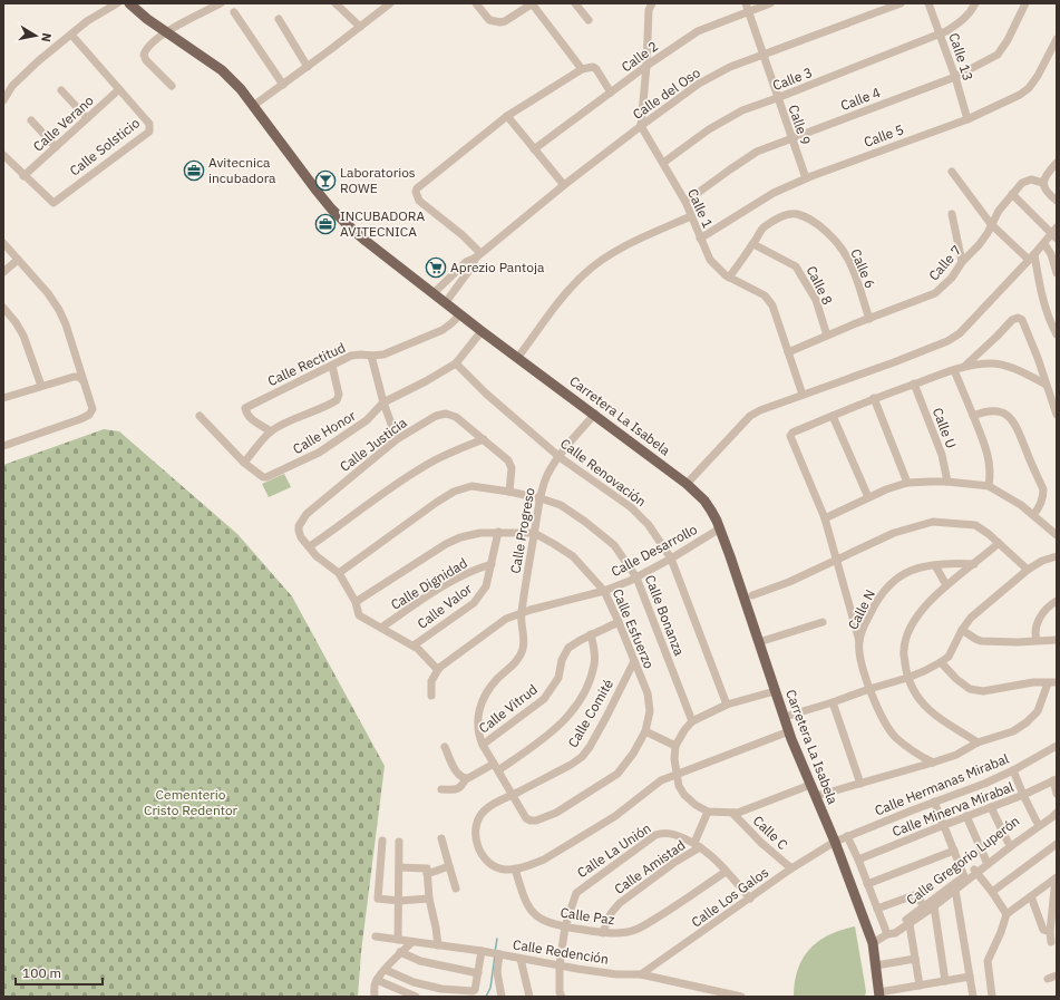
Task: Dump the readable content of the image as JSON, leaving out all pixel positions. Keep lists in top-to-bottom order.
{
  "streets": {
    "main road": ["Carretera La Isabela"],
    "street": [
      "Calle 2",
      "Calle 13",
      "Calle 3",
      "Calle del Oso",
      "Calle 4",
      "Calle Verano",
      "Calle 9",
      "Calle 5",
      "Calle Solsticio",
      "Calle 1",
      "Calle 7",
      "Calle 6",
      "Calle 8",
      "Calle Rectitud",
      "Calle U",
      "Calle Honor",
      "Calle Justicia",
      "Calle Renovación",
      "Calle Progreso",
      "Calle Desarrollo",
      "Calle Dignidad",
      "Calle Valor",
      "Calle N",
      "Calle Bonanza",
      "Calle Esfuerzo",
      "Calle Vitrud",
      "Calle Comité",
      "Calle Hermanas Mirabal",
      "Calle Minerva Mirabal",
      "Calle C",
      "Calle La Unión",
      "Calle Gregorio Luperón",
      "Calle Amistad",
      "Calle Los Galos",
      "Calle Paz",
      "Calle Redención"
    ]
  },
  "crossings": [
    ["Calle 2", "Calle 9"],
    ["Calle 13", "Calle 3"],
    ["Calle 13", "Calle 4"],
    ["Calle 13", "Calle 5"],
    ["Calle 3", "Calle 9"],
    ["Calle 3", "Calle 1"],
    ["Calle del Oso", "Calle 9"],
    ["Calle del Oso", "Calle 1"],
    ["Calle del Oso", "Carretera La Isabela"],
    ["Calle 4", "Calle 9"],
    ["Calle 4", "Calle 1"],
    ["Calle Verano", "Calle Solsticio"],
    ["Calle 9", "Calle 5"],
    ["Calle 5", "Calle 1"],
    ["Calle 1", "Calle 7"],
    ["Calle 1", "Calle 6"],
    ["Calle 7", "Calle 6"],
    ["Calle 7", "Calle 8"],
    ["Calle 6", "Calle 8"],
    ["Calle Rectitud", "Carretera La Isabela"],
    ["Carretera La Isabela", "Calle Honor"],
    ["Carretera La Isabela", "Calle Progreso"],
    ["Carretera La Isabela", "Calle Desarrollo"],
    ["Carretera La Isabela", "Calle Hermanas Mirabal"],
    ["Carretera La Isabela", "Calle Gregorio Luperón"],
    ["Carretera La Isabela", "Calle Los Galos"],
    ["Calle Honor", "Calle Renovación"],
    ["Calle Justicia", "Calle Bonanza"],
    ["Calle Renovación", "Calle Progreso"],
    ["Calle Renovación", "Calle Desarrollo"],
    ["Calle Progreso", "Calle Desarrollo"],
    ["Calle Progreso", "Calle Bonanza"],
    ["Calle Progreso", "Calle Esfuerzo"],
    ["Calle Progreso", "Calle Vitrud"],
    ["Calle Progreso", "Calle Comité"],
    ["Calle Desarrollo", "Calle Bonanza"],
    ["Calle Desarrollo", "Calle Esfuerzo"],
    ["Calle Dignidad", "Calle Valor"],
    ["Calle Valor", "Calle Esfuerzo"],
    ["Calle Esfuerzo", "Calle Vitrud"],
    ["Calle Esfuerzo", "Calle Comité"],
    ["Calle Comité", "Calle Paz"],
    ["Calle Hermanas Mirabal", "Calle Los Galos"],
    ["Calle C", "Calle Los Galos"],
    ["Calle La Unión", "Calle Amistad"],
    ["Calle La Unión", "Calle Los Galos"],
    ["Calle La Unión", "Calle Paz"],
    ["Calle La Unión", "Calle Redención"],
    ["Calle Amistad", "Calle Paz"],
    ["Calle Los Galos", "Calle Redención"]
  ],
  "parks": ["Cementerio Cristo Redentor"],
  "places": {
    "office": ["Avitecnica incubadora", "INCUBADORA AVITECNICA"],
    "bar": ["Laboratorios ROWE"],
    "supermarket": ["Aprezio Pantoja"]
  },
  "scale_bar": "100 m",
  "north": "right"
}
